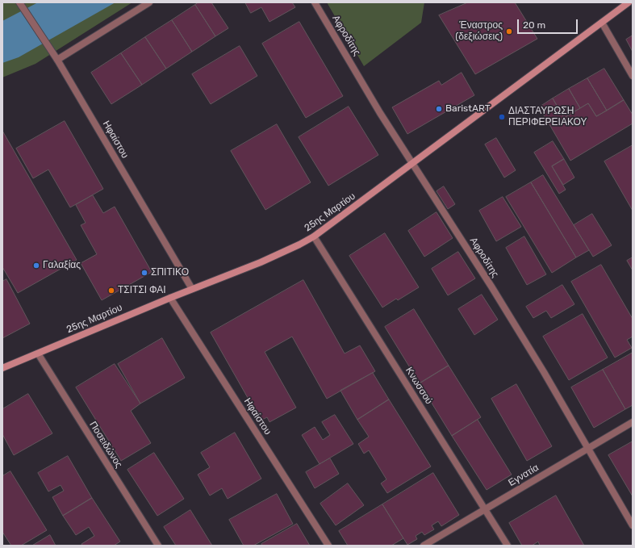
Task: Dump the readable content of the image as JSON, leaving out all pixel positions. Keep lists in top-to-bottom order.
{
  "streets": {
    "main road": ["25ης Μαρτίου"],
    "street": [
      "Αφροδίτης",
      "Ηφαίστου",
      "Κνωσσού",
      "Ποσειδώνος",
      "Εγνατία"
    ]
  },
  "crossings": [
    ["Αφροδίτης", "25ης Μαρτίου"],
    ["Αφροδίτης", "Εγνατία"],
    ["Ηφαίστου", "25ης Μαρτίου"],
    ["25ης Μαρτίου", "Κνωσσού"],
    ["25ης Μαρτίου", "Ποσειδώνος"],
    ["Κνωσσού", "Εγνατία"]
  ],
  "places": [
    "Έναστρος (δεξιώσεις)",
    "BaristART",
    "ΔΙΑΣΤΑΥΡΩΣΗ ΠΕΡΙΦΕΡΕΙΑΚΟΥ",
    "Γαλαξίας",
    "ΣΠΙΤΙΚΟ",
    "ΤΣΙΤΣΙ ΦΑΙ"
  ],
  "scale_bar": "20 m"
}
